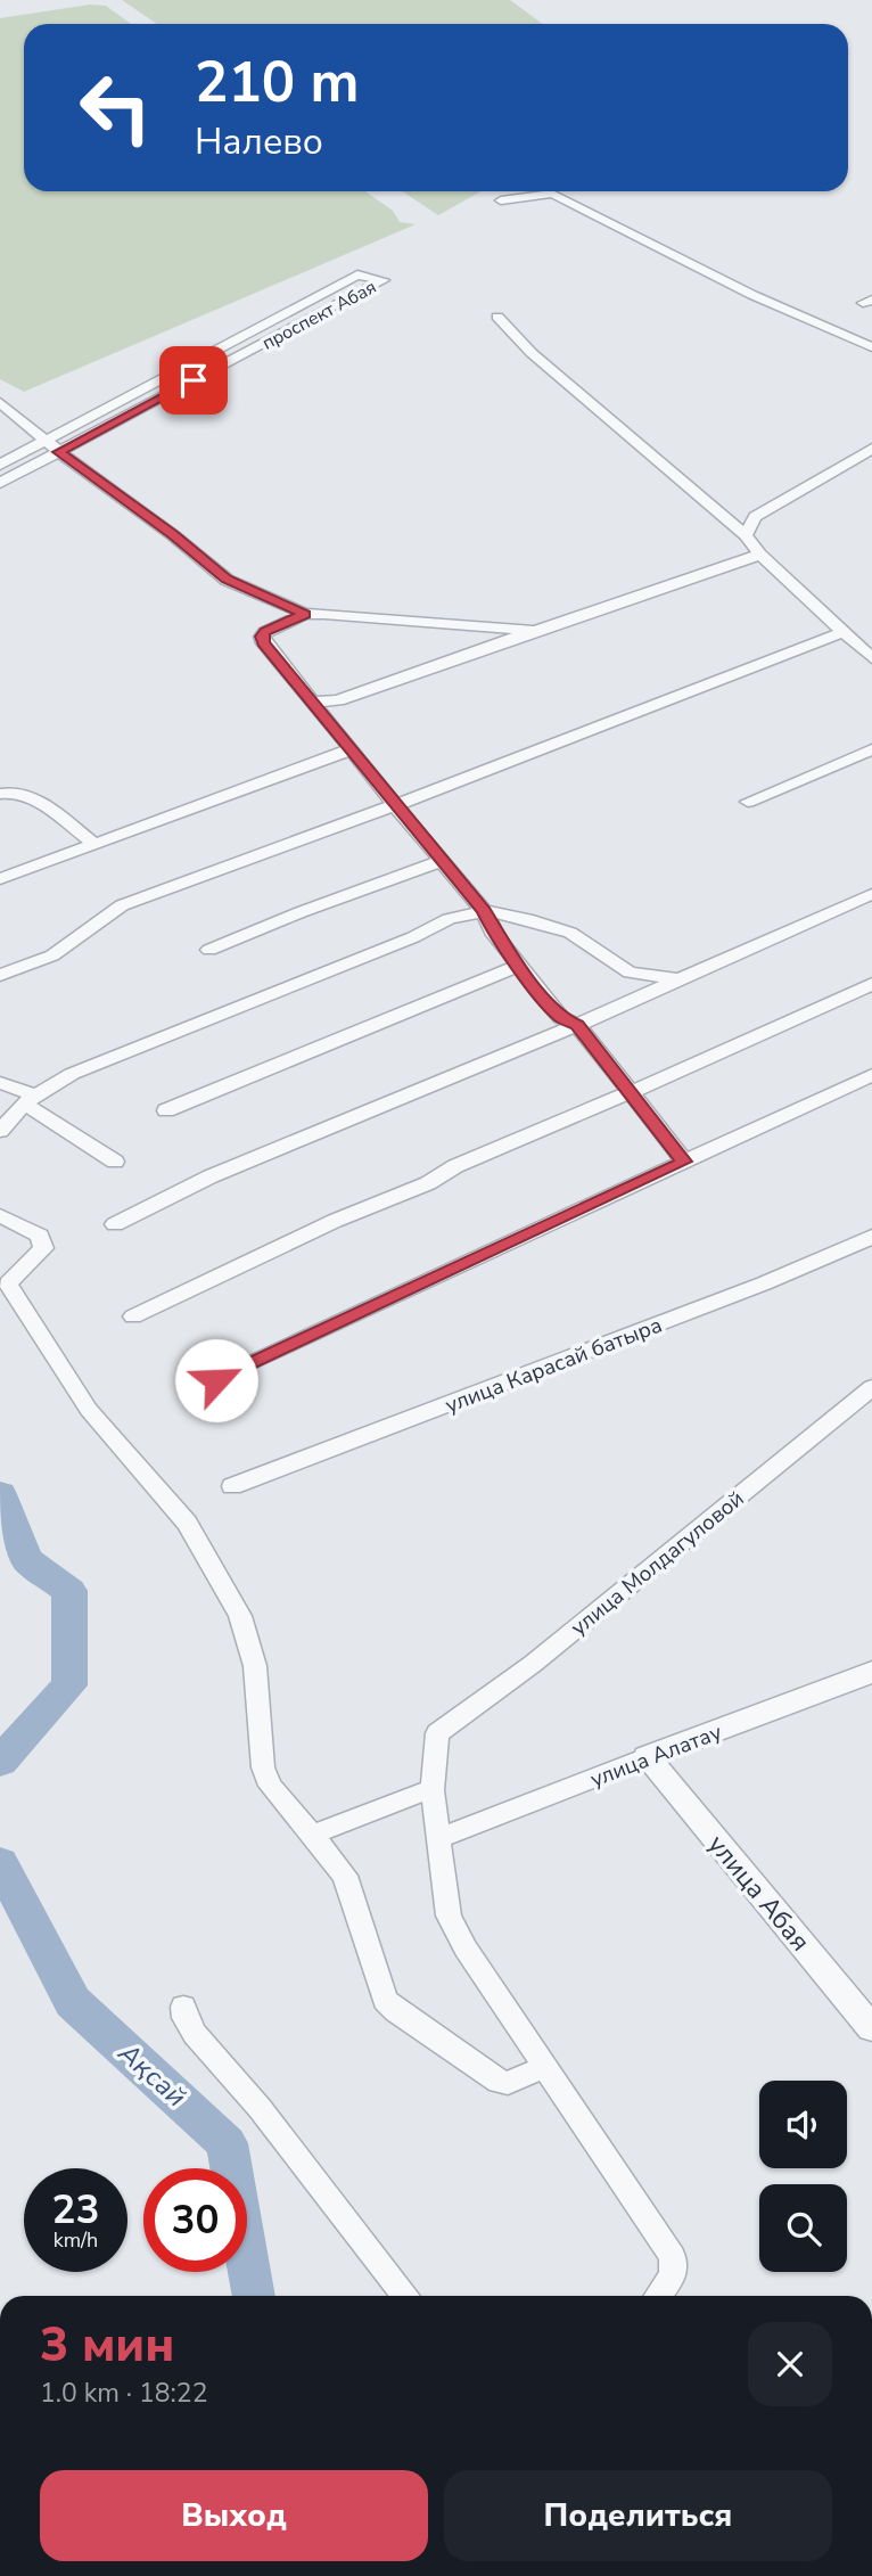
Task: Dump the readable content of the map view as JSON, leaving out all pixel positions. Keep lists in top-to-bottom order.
{
  "streets": {
    "street": [
      "проспект Абая",
      "улица Карасай батыра",
      "улица Молдагуловой",
      "улица Алатау",
      "улица Абая"
    ]
  },
  "crossings": [
    ["улица Алатау", "улица Абая"]
  ],
  "water": ["Ақсай"],
  "page": {
    "turn": ["210 m", "Налево"],
    "speed": "23 km/h",
    "limit": "30",
    "heading": ["3 мин", "1.0 km · 18:22"],
    "buttons": ["Выход", "Поделиться"]
  }
}
